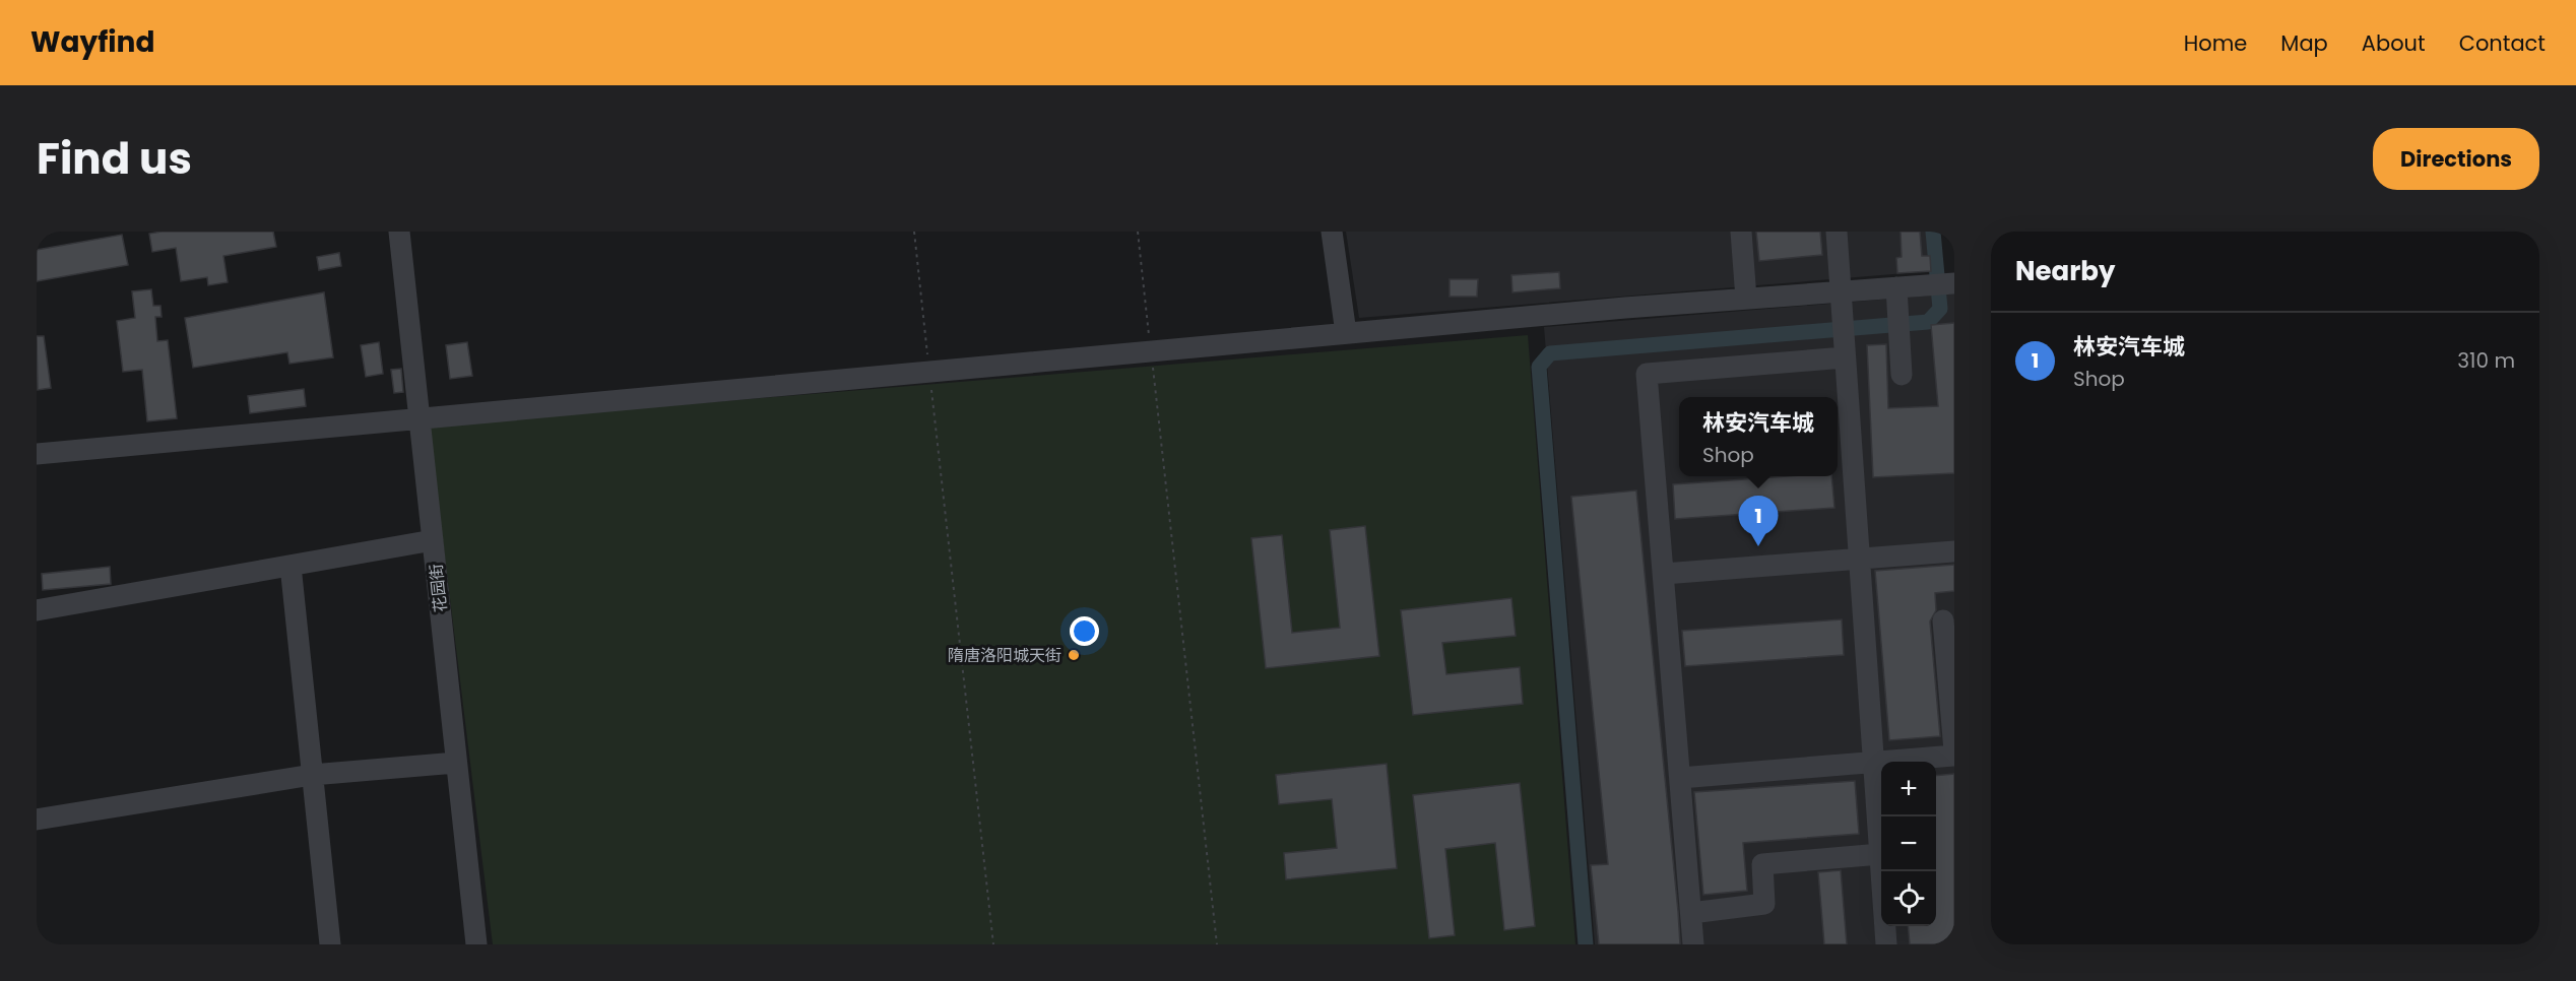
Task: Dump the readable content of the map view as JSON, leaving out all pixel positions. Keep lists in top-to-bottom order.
{
  "streets": {
    "street": ["花园街"]
  },
  "places": ["隋唐洛阳城天街"],
  "page": {
    "header": "Wayfind",
    "nav": [
      "Home",
      "Map",
      "About",
      "Contact"
    ],
    "title": "Find us",
    "buttons": "Directions",
    "heading": "Nearby",
    "list": [
      {
        "mark": "1",
        "name": "林安汽车城",
        "note": "Shop",
        "value": "310 m"
      }
    ],
    "popup": ["林安汽车城", "Shop"],
    "pins": "1",
    "map_buttons": ["+", "−"]
  }
}
